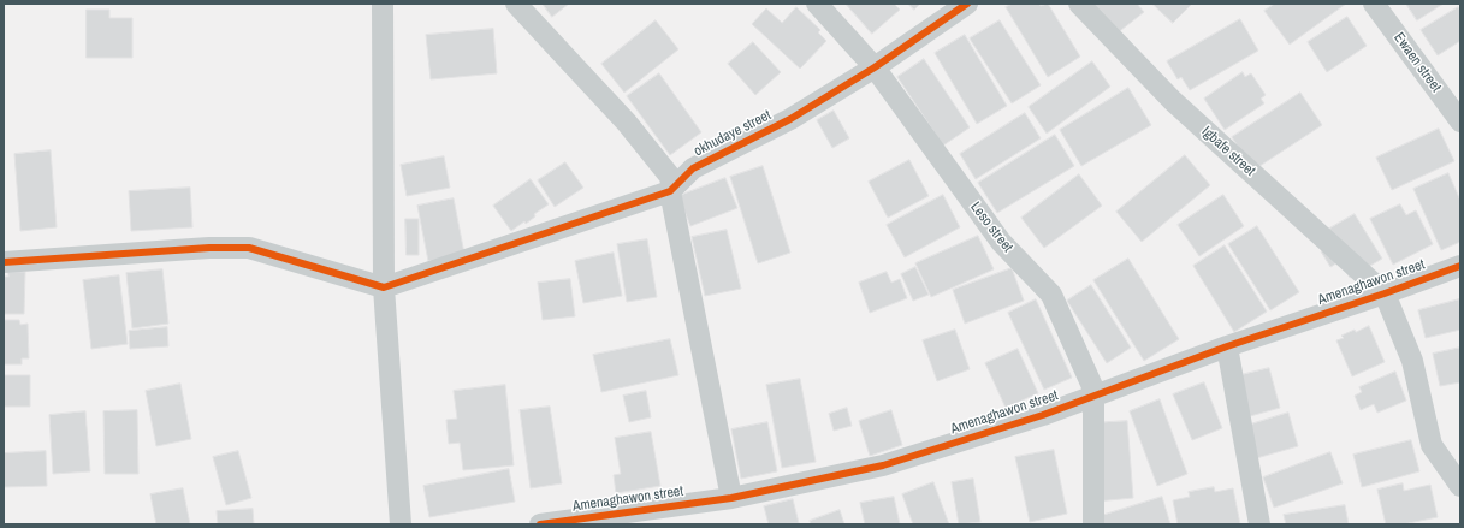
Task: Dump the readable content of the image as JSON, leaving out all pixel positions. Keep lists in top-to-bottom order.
{
  "streets": {
    "street": [
      "Ewaen street",
      "okhudaye street",
      "Igbafe street",
      "Leso street",
      "Amenaghawon street"
    ]
  },
  "crossings": [
    ["okhudaye street", "Leso street"],
    ["Igbafe street", "Amenaghawon street"],
    ["Leso street", "Amenaghawon street"]
  ]
}
